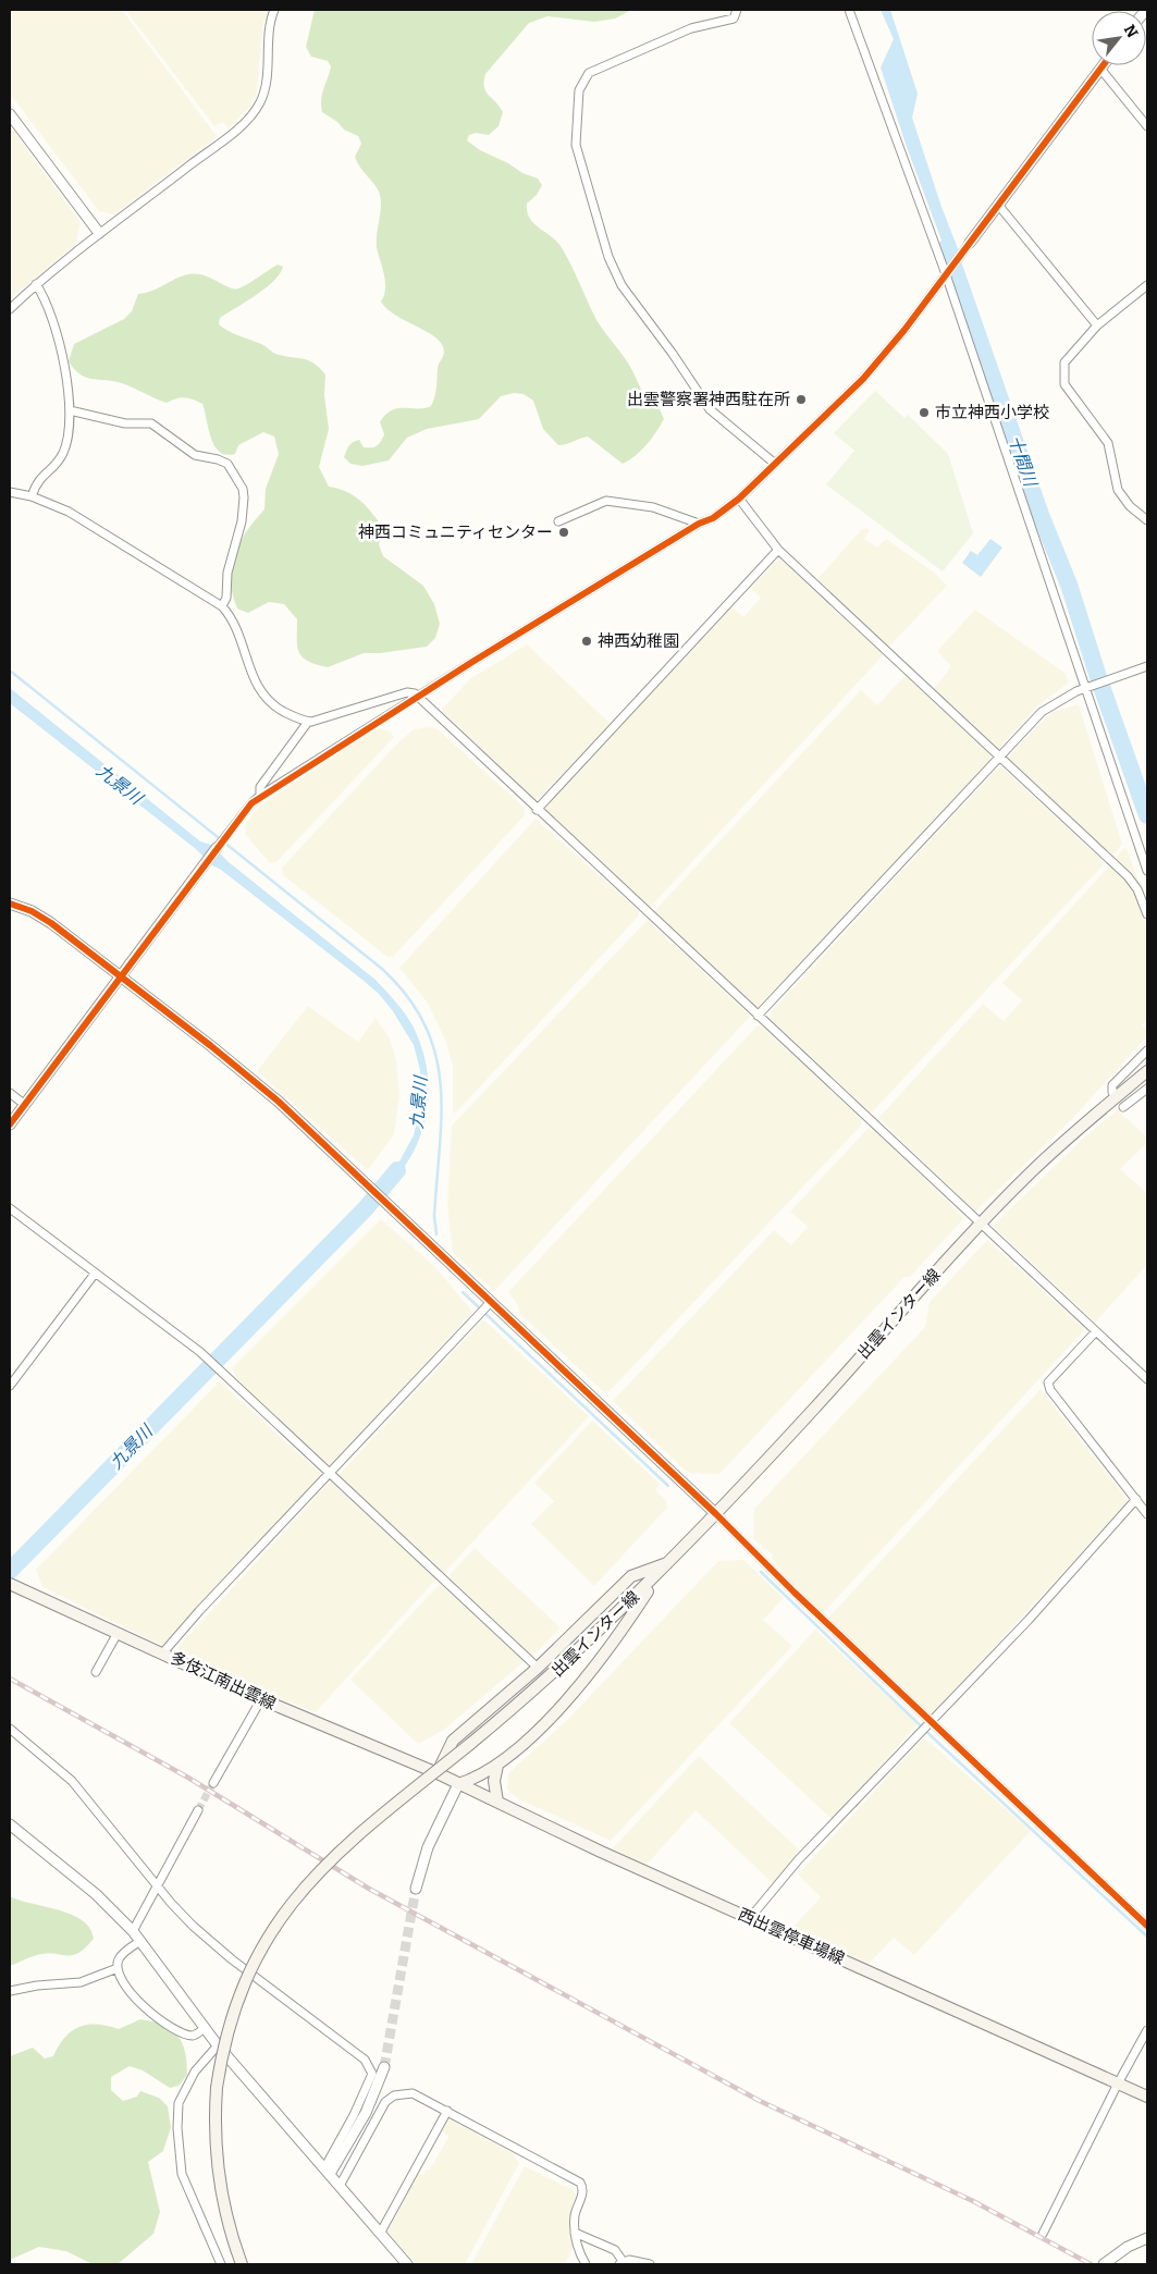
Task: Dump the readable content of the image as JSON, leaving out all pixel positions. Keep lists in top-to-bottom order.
{
  "streets": {
    "main road": ["出雲インター線", "多伎江南出雲線", "西出雲停車場線"]
  },
  "crossings": [
    ["多伎江南出雲線", "西出雲停車場線"]
  ],
  "water": ["十間川", "九景川"],
  "places": [
    "出雲警察署神西駐在所",
    "市立神西小学校",
    "神西コミュニティセンター",
    "神西幼稚園"
  ],
  "north": "top right"
}
